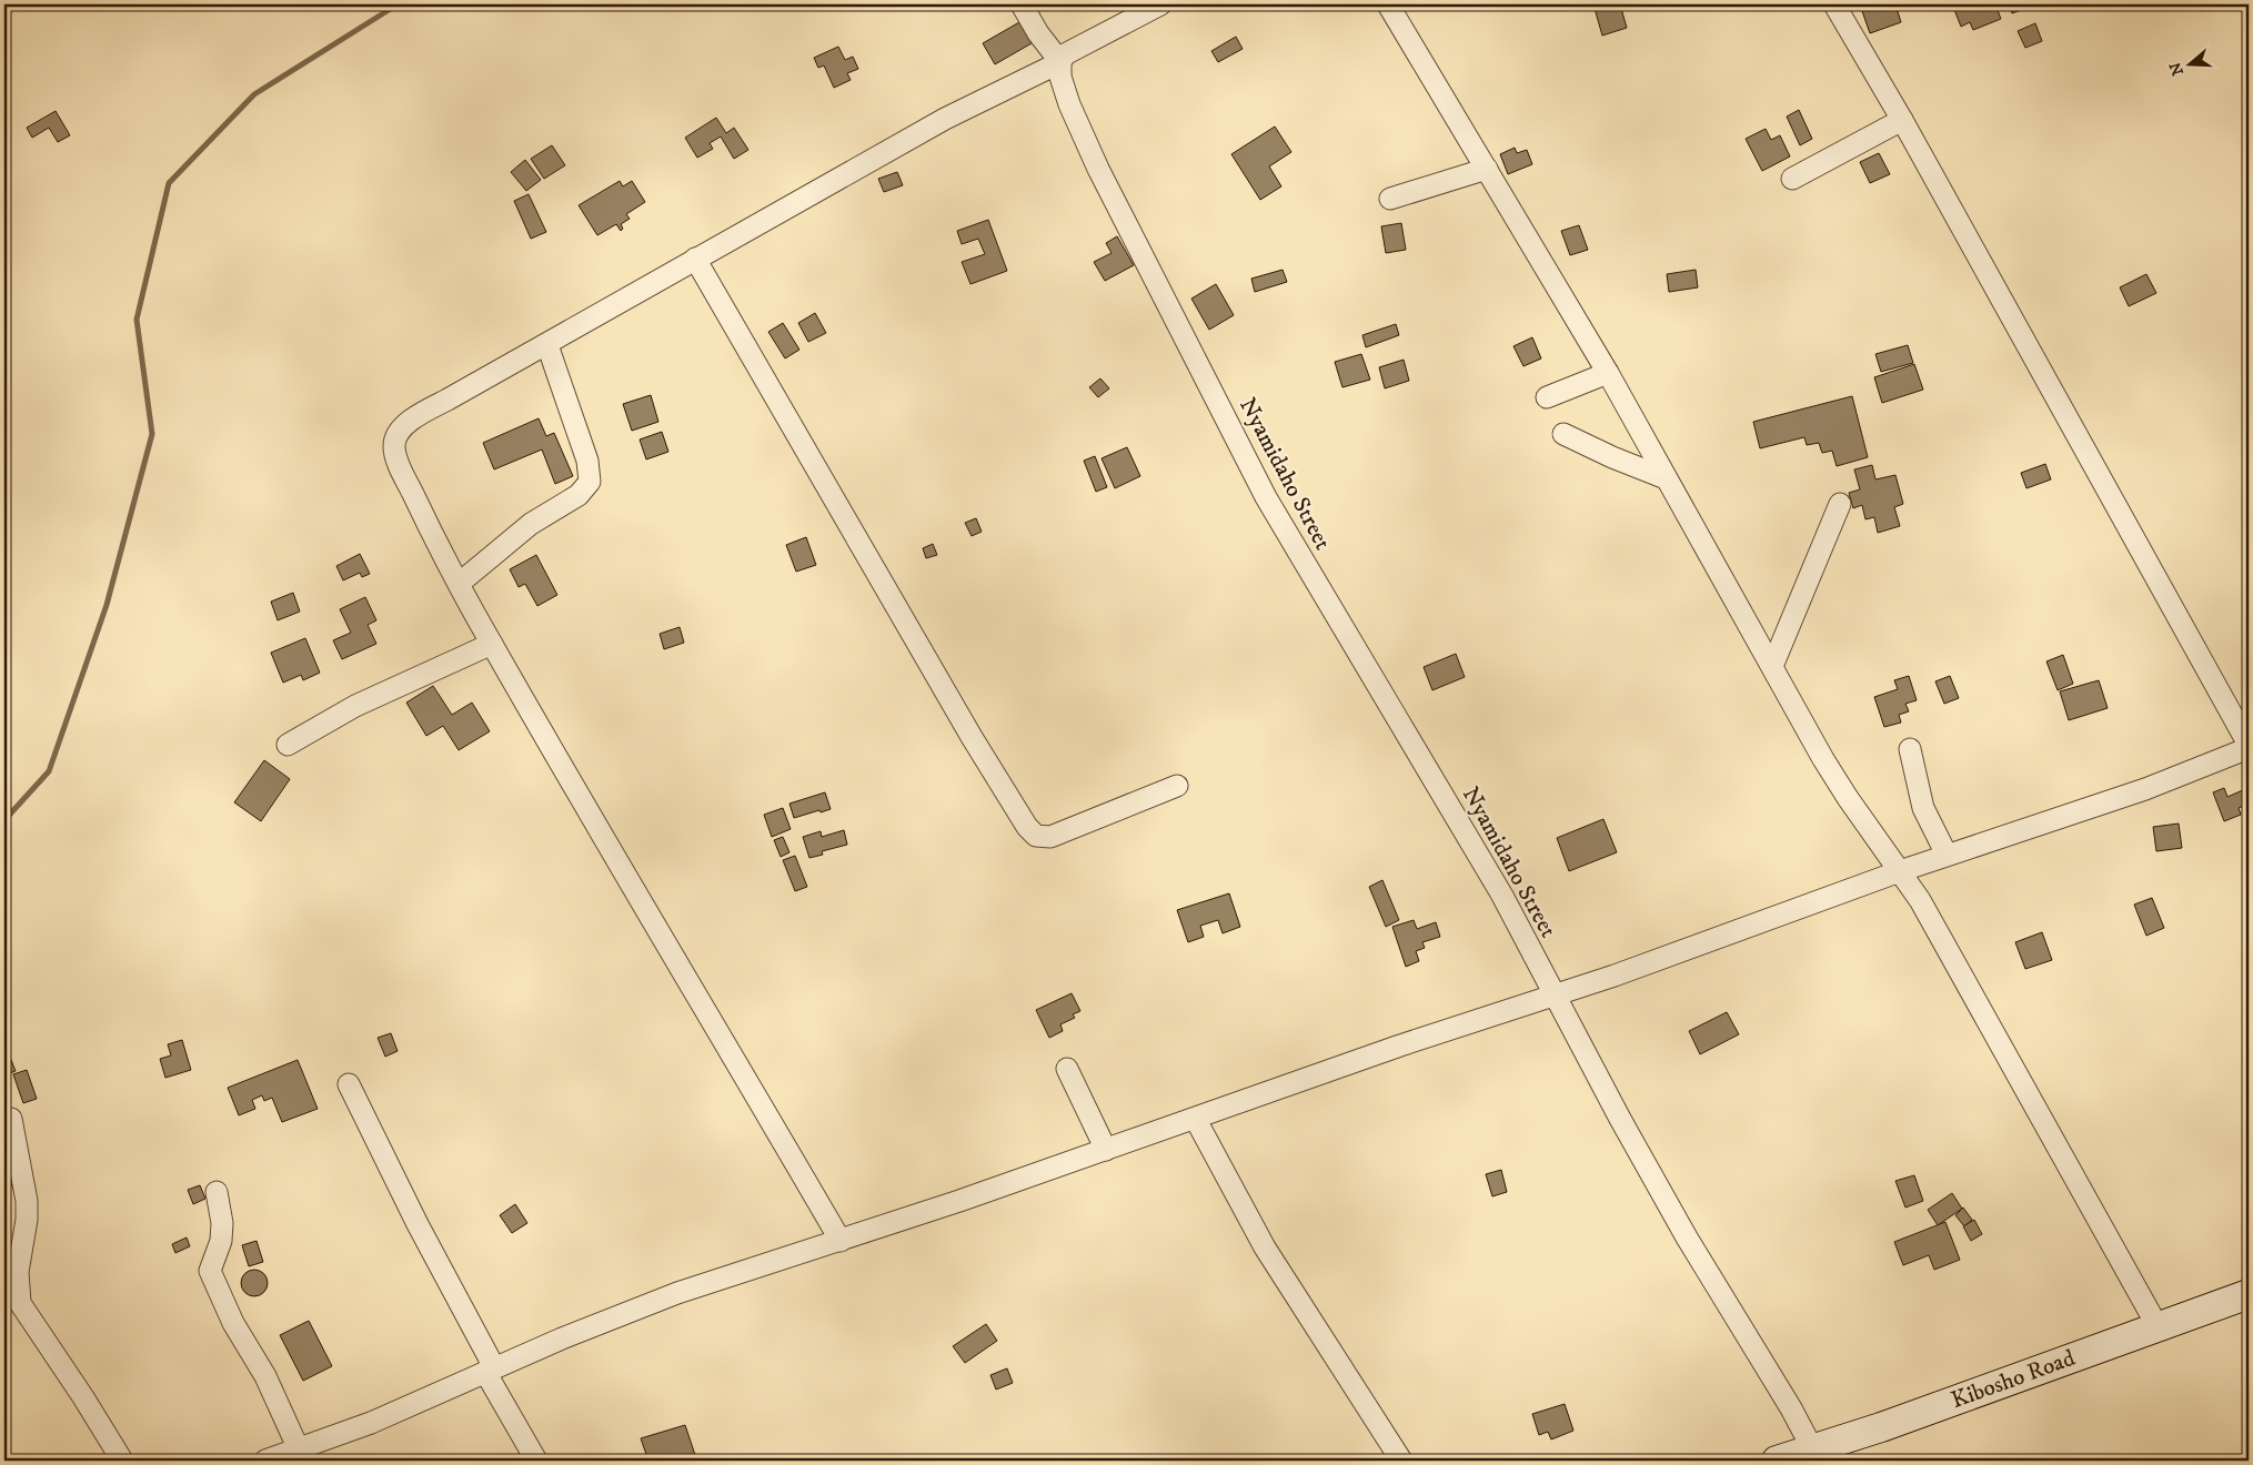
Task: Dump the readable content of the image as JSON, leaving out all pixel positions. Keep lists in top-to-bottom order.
{
  "streets": {
    "street": ["Nyamidaho Street", "Kibosho Road"]
  },
  "crossings": [
    ["Nyamidaho Street", "Kibosho Road"]
  ],
  "north": "left"
}
